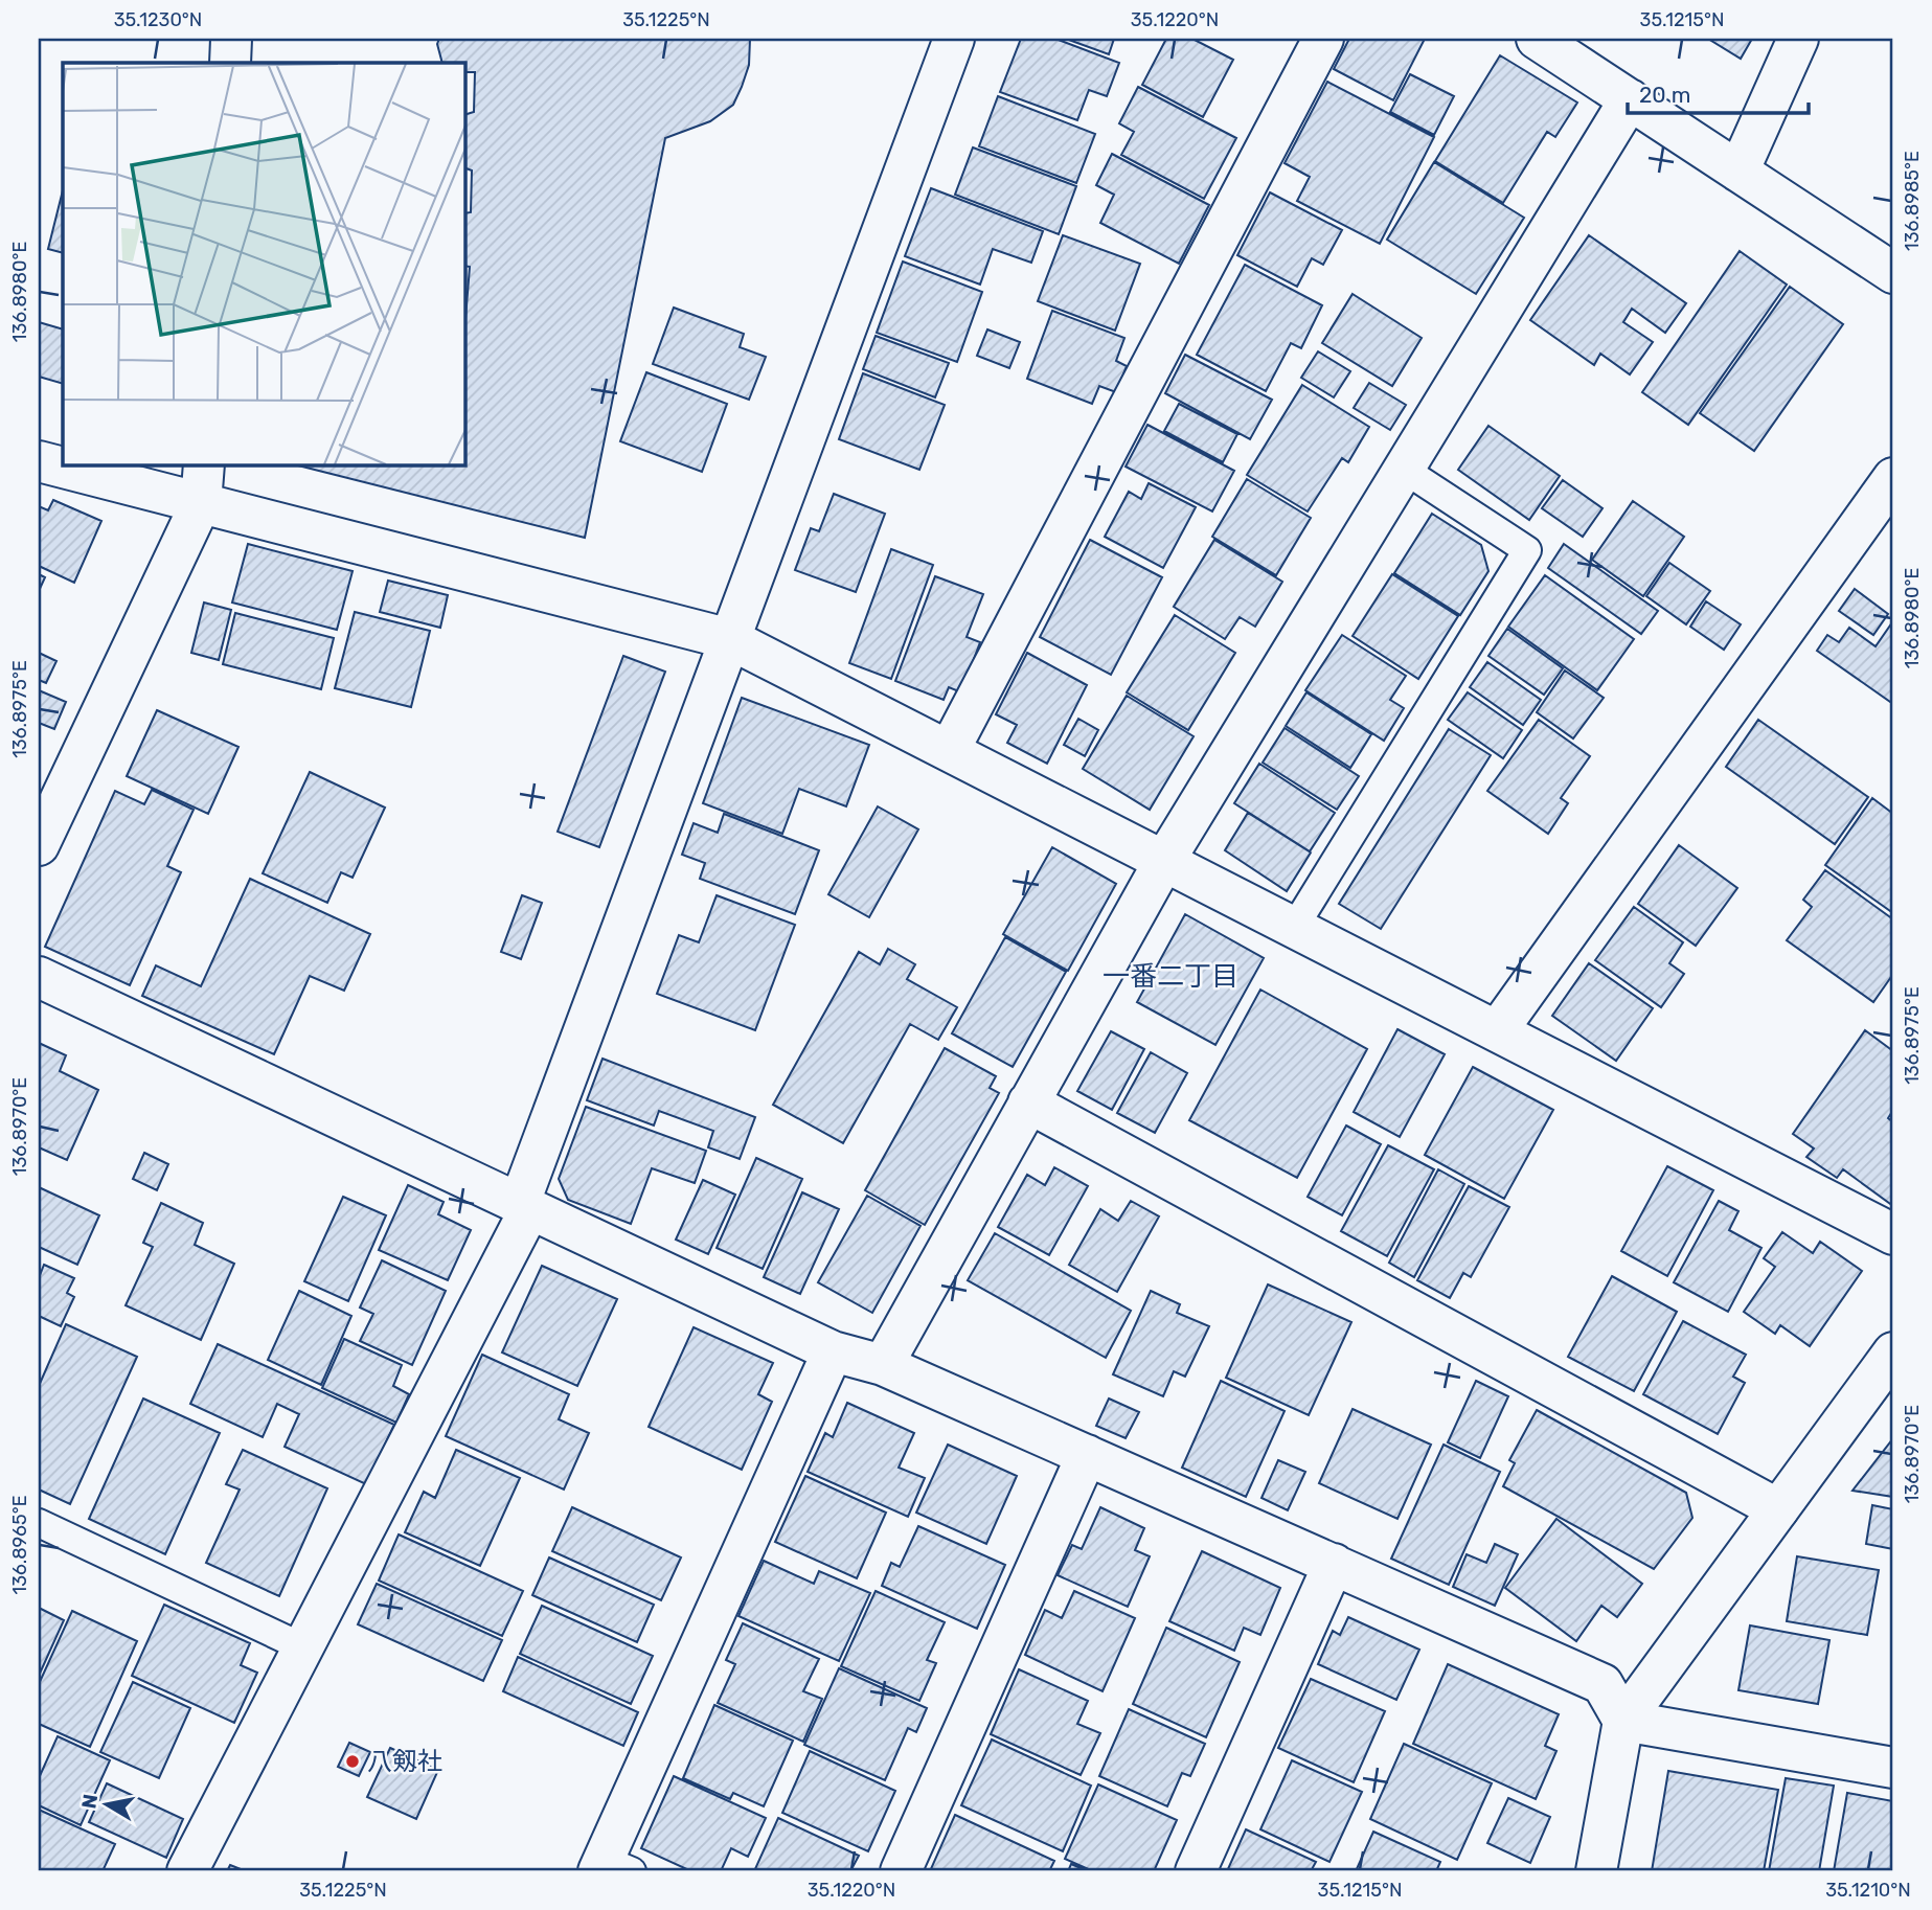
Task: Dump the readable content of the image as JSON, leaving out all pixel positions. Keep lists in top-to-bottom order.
{
  "districts": ["一番二丁目"],
  "places": ["八剱社"],
  "scale_bar": "20 m",
  "north": "left",
  "coordinates": [
    "35.1230°N",
    "35.1225°N",
    "35.1220°N",
    "35.1215°N",
    "136.8985°E",
    "136.8980°E",
    "136.8975°E",
    "136.8970°E",
    "136.8965°E",
    "35.1210°N"
  ]
}
